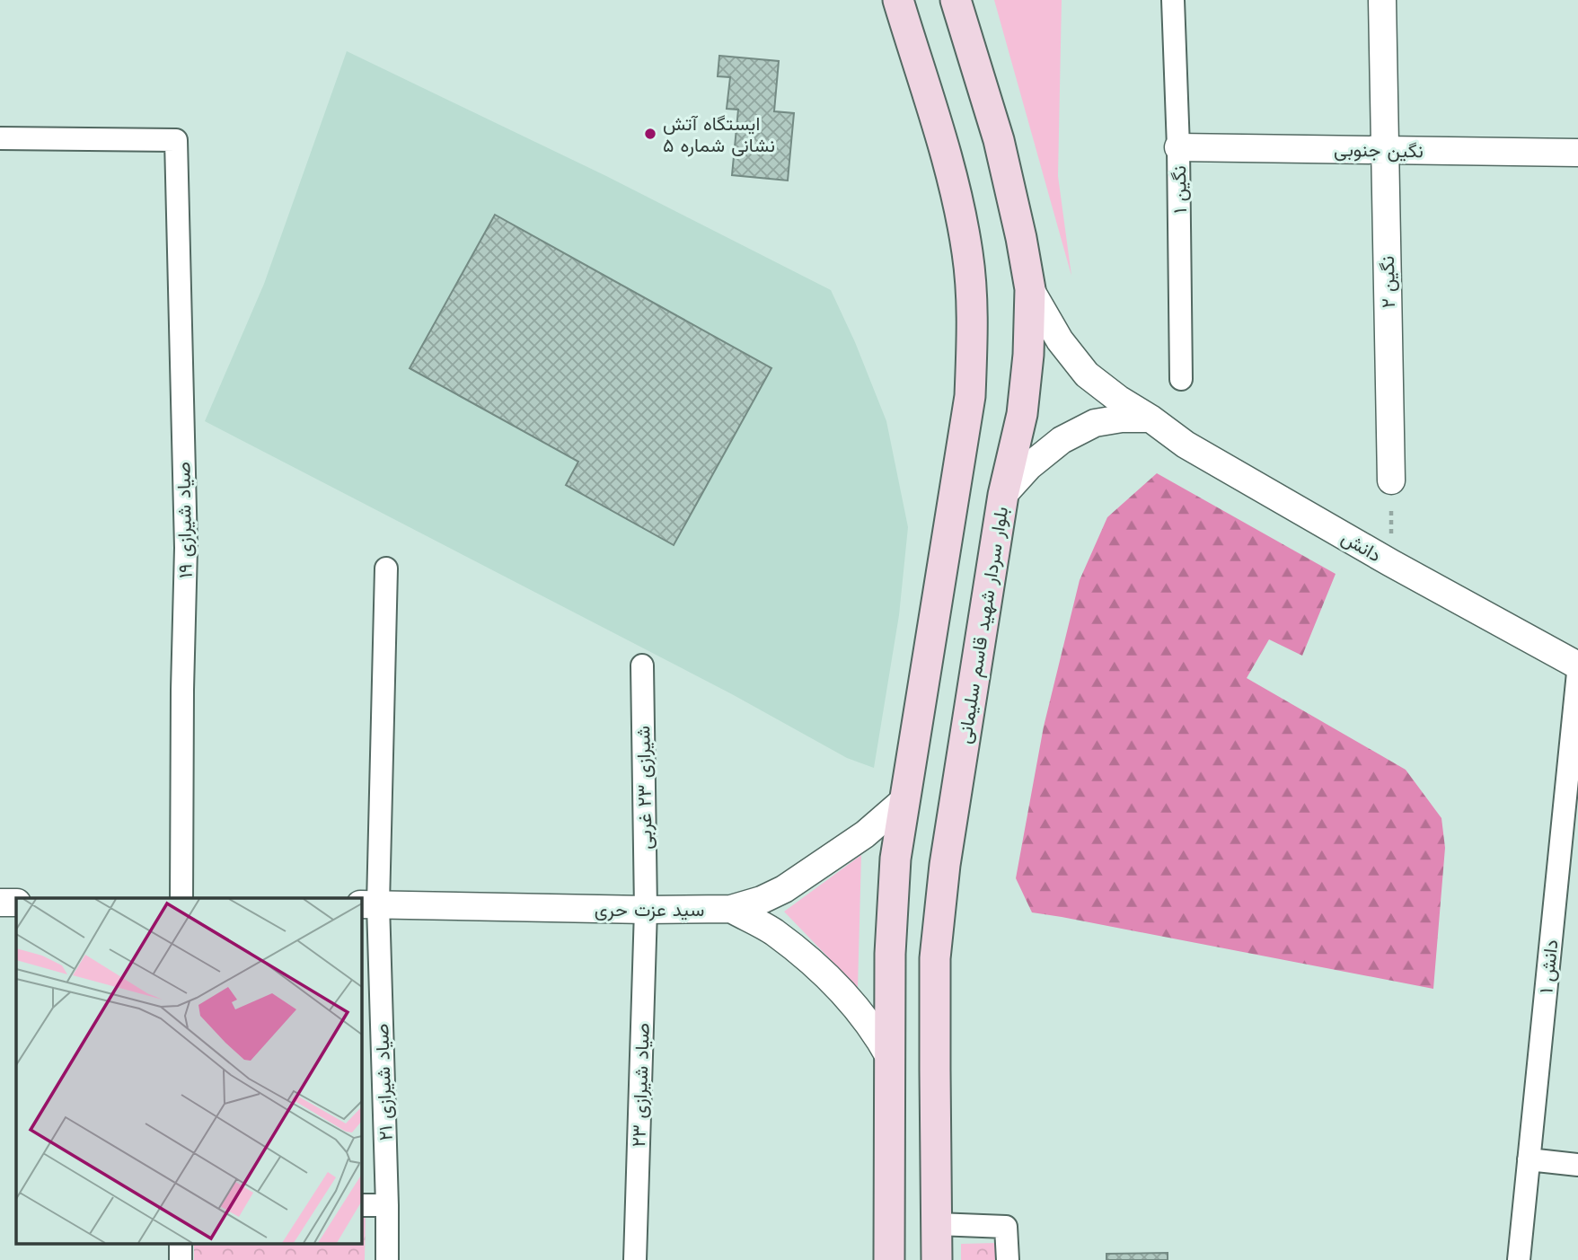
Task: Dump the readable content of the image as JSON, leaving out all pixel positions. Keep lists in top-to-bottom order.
{
  "streets": {
    "main road": ["بلوار سردار شهید قاسم سلیمانی"],
    "street": [
      "نگین جنوبی",
      "نگین ۱",
      "نگین ۲",
      "صیاد شیرازی ۱۹",
      "دانش",
      "شیرازی ۲۳ غربی",
      "سید عزت حری",
      "دانش ۱",
      "صیاد شیرازی ۲۱",
      "صیاد شیرازی ۲۳"
    ]
  },
  "crossings": [
    ["نگین جنوبی", "نگین ۱"],
    ["نگین جنوبی", "نگین ۲"],
    ["دانش", "بلوار سردار شهید قاسم سلیمانی"],
    ["شیرازی ۲۳ غربی", "سید عزت حری"],
    ["شیرازی ۲۳ غربی", "صیاد شیرازی ۲۳"],
    ["سید عزت حری", "صیاد شیرازی ۲۱"],
    ["سید عزت حری", "صیاد شیرازی ۲۳"]
  ],
  "places": ["ایستگاه آتش نشانی شماره ۵"]
}
